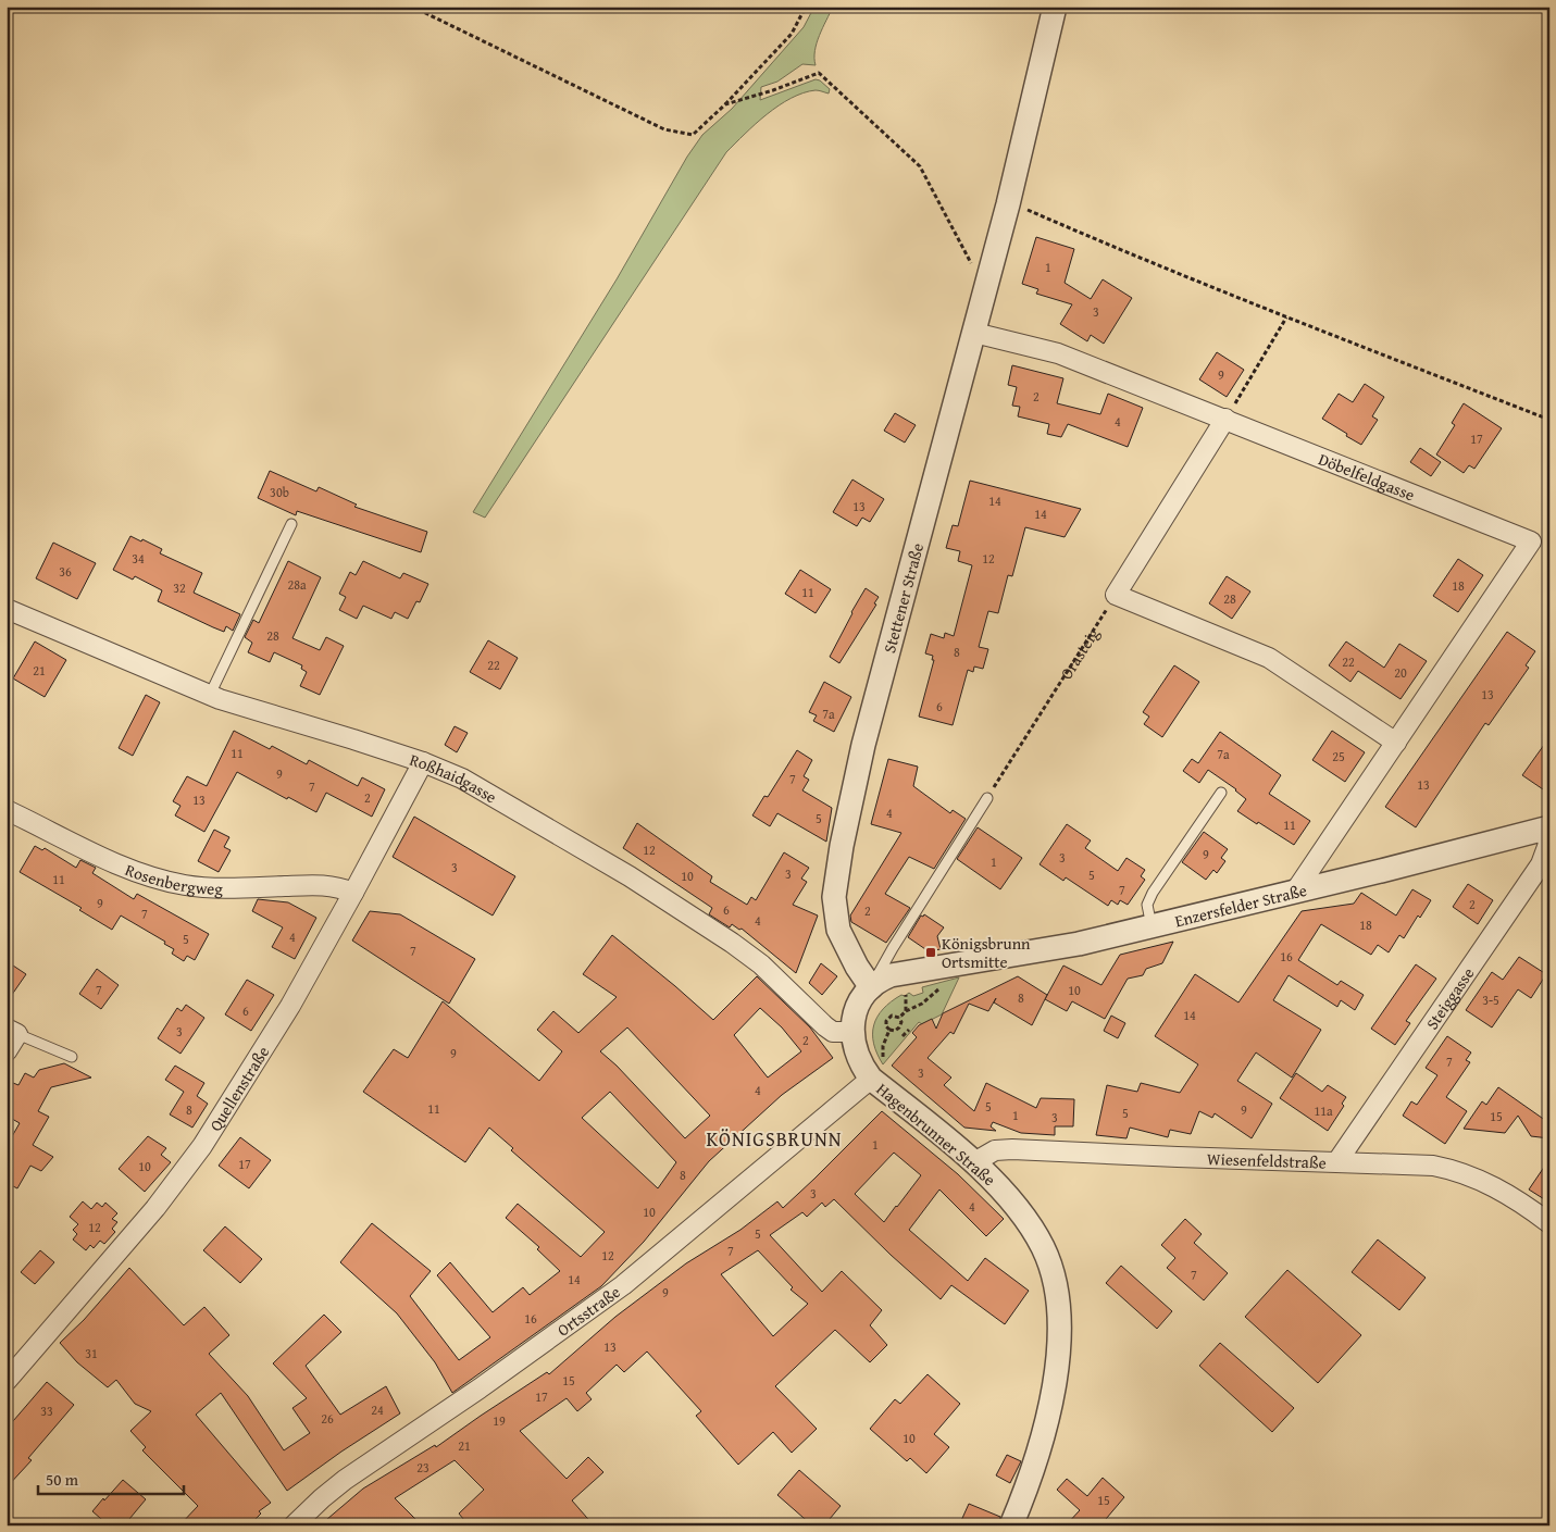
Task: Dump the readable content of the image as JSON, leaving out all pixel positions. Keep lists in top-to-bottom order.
{
  "streets": {
    "street": [
      "Döbelfeldgasse",
      "Stettener Straße",
      "Roßhaidgasse",
      "Rosenbergweg",
      "Enzersfelder Straße",
      "Steiggasse",
      "Quellenstraße",
      "Hagenbrunner Straße",
      "Wiesenfeldstraße",
      "Ortsstraße"
    ],
    "path": ["Orasteig"]
  },
  "crossings": [
    ["Döbelfeldgasse", "Stettener Straße"],
    ["Döbelfeldgasse", "Enzersfelder Straße"],
    ["Roßhaidgasse", "Quellenstraße"],
    ["Roßhaidgasse", "Hagenbrunner Straße"],
    ["Rosenbergweg", "Quellenstraße"],
    ["Enzersfelder Straße", "Steiggasse"],
    ["Steiggasse", "Wiesenfeldstraße"],
    ["Hagenbrunner Straße", "Wiesenfeldstraße"],
    ["Hagenbrunner Straße", "Ortsstraße"]
  ],
  "districts": ["KÖNIGSBRUNN"],
  "places": {
    "transit": ["Königsbrunn Ortsmitte"]
  },
  "house_numbers": [
    "1",
    "3",
    "9",
    "2",
    "4",
    "17",
    "30b",
    "14",
    "13",
    "14",
    "34",
    "12",
    "36",
    "28a",
    "18",
    "32",
    "11",
    "28",
    "28",
    "8",
    "22",
    "22",
    "21",
    "20",
    "13",
    "6",
    "7a",
    "11",
    "7a",
    "25",
    "9",
    "7",
    "13",
    "7",
    "2",
    "13",
    "4",
    "5",
    "11",
    "12",
    "9",
    "3",
    "1",
    "3",
    "3",
    "5",
    "10",
    "11",
    "7",
    "9",
    "2",
    "6",
    "2",
    "7",
    "4",
    "18",
    "4",
    "5",
    "7",
    "16",
    "7",
    "10",
    "8",
    "3-5",
    "6",
    "14",
    "3",
    "2",
    "9",
    "7",
    "3",
    "4",
    "5",
    "11",
    "8",
    "9",
    "11a",
    "5",
    "1",
    "15",
    "3",
    "1",
    "17",
    "10",
    "8",
    "3",
    "4",
    "10",
    "12",
    "5",
    "7",
    "12",
    "7",
    "14",
    "9",
    "16",
    "13",
    "31",
    "15",
    "17",
    "24",
    "33",
    "26",
    "19",
    "10",
    "21",
    "23",
    "15"
  ],
  "scale_bar": "50 m"
}
